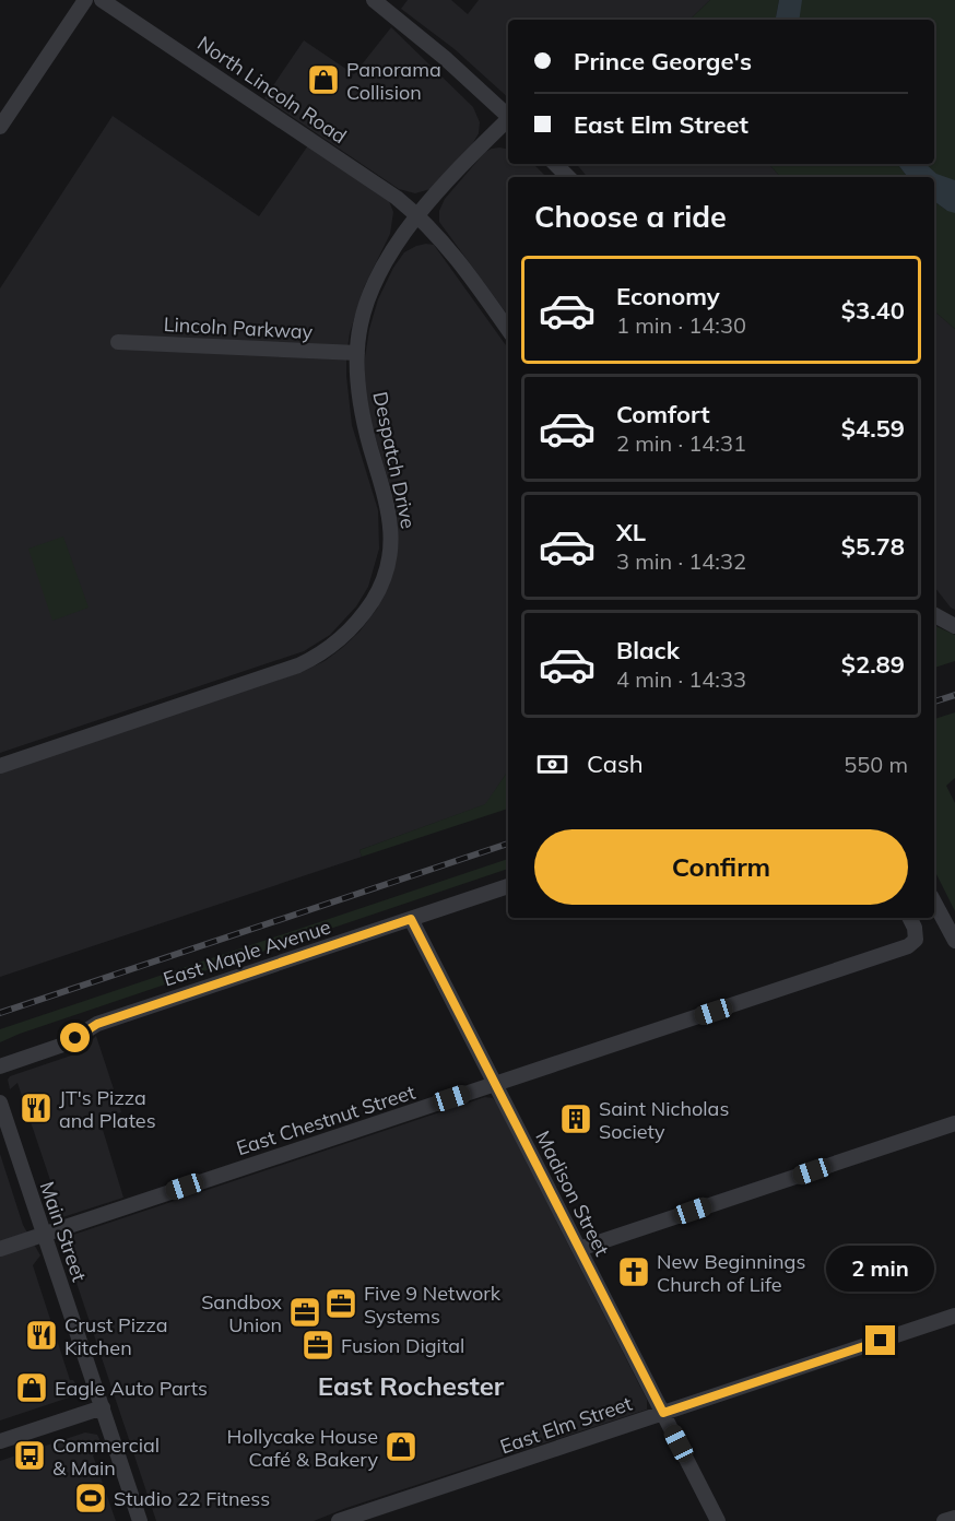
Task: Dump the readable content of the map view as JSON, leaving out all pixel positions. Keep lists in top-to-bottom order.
{
  "streets": {
    "street": [
      "North Lincoln Road",
      "Lincoln Parkway",
      "Despatch Drive",
      "East Maple Avenue",
      "East Chestnut Street",
      "Madison Street",
      "Main Street",
      "East Elm Street"
    ]
  },
  "crossings": [
    ["North Lincoln Road", "Despatch Drive"],
    ["Lincoln Parkway", "Despatch Drive"],
    ["East Maple Avenue", "Madison Street"],
    ["East Chestnut Street", "Madison Street"],
    ["East Chestnut Street", "Main Street"],
    ["Madison Street", "East Elm Street"]
  ],
  "districts": ["East Rochester"],
  "places": {
    "shop": ["Panorama Collision", "Eagle Auto Parts", "Hollycake House Café & Bakery"],
    "restaurant": ["JT's Pizza and Plates", "Crust Pizza Kitchen"],
    "building": ["Saint Nicholas Society"],
    "church": ["New Beginnings Church of Life"],
    "office": ["Five 9 Network Systems", "Sandbox Union", "Fusion Digital"],
    "bus stop": ["Commercial & Main"],
    "sports": ["Studio 22 Fitness"]
  },
  "page": {
    "banner": ["Prince George's", "East Elm Street"],
    "heading": "Choose a ride",
    "list": [
      {
        "name": "Economy",
        "note": "1 min · 14:30",
        "value": "$3.40"
      },
      {
        "name": "Comfort",
        "note": "2 min · 14:31",
        "value": "$4.59"
      },
      {
        "name": "XL",
        "note": "3 min · 14:32",
        "value": "$5.78"
      },
      {
        "name": "Black",
        "note": "4 min · 14:33",
        "value": "$2.89"
      }
    ],
    "pay": ["Cash", "550 m"],
    "buttons": "Confirm",
    "bubble": "2 min"
  }
}
